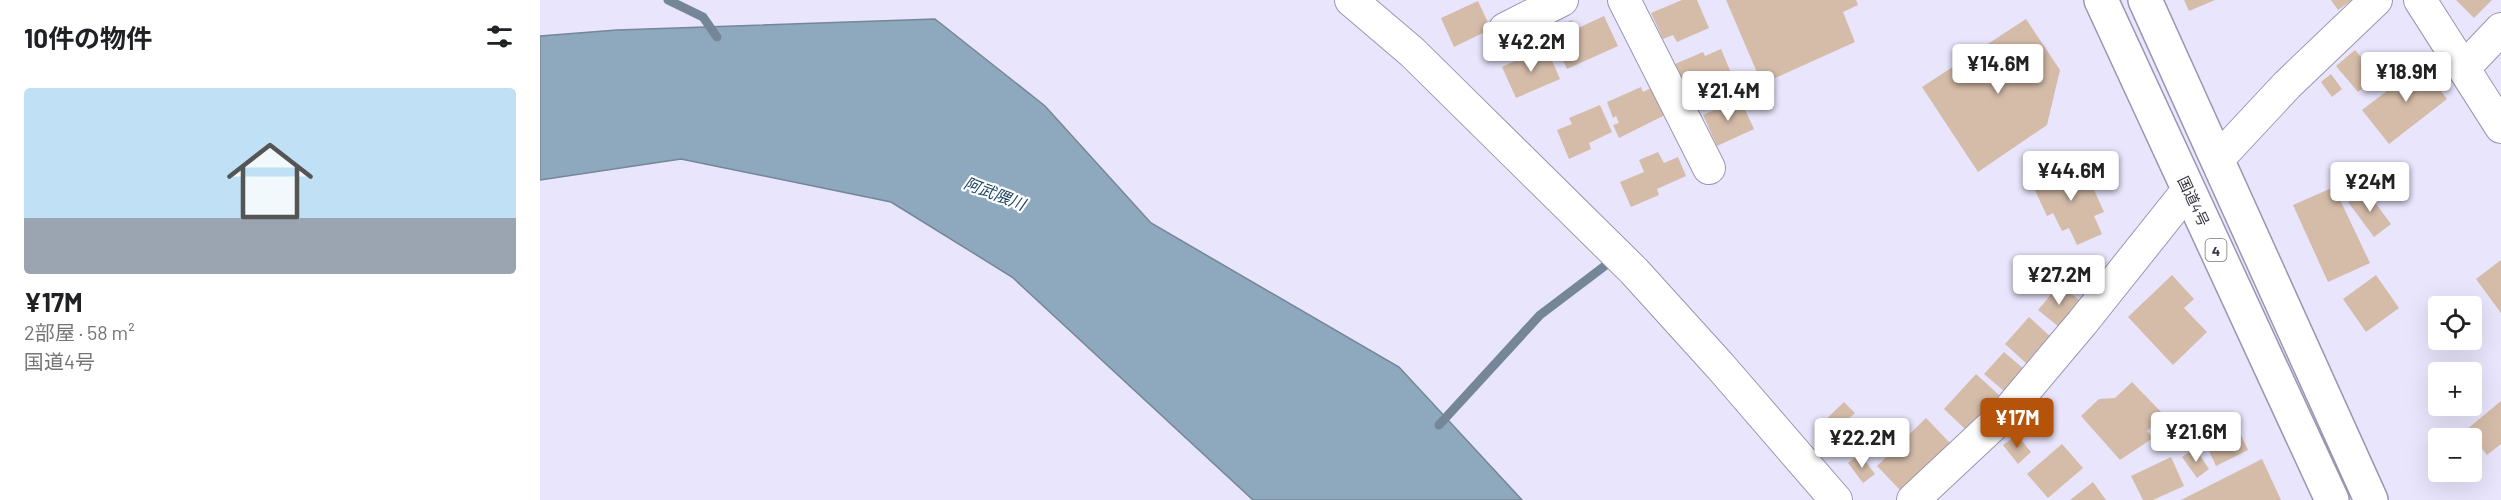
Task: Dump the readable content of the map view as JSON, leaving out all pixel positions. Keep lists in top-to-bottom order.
{
  "streets": {
    "highway": ["国道4号", "4"]
  },
  "water": ["阿武隈川"],
  "page": {
    "heading": "10件の物件",
    "price": [
      "¥42.2M",
      "¥14.6M",
      "¥18.9M",
      "¥21.4M",
      "¥44.6M",
      "¥24M",
      "¥27.2M",
      "¥17M",
      "¥21.6M",
      "¥22.2M"
    ],
    "list": [
      {
        "name": "¥17M",
        "note": "2部屋 · 58 m² · 国道4号"
      }
    ],
    "map_buttons": ["+", "−"]
  }
}
